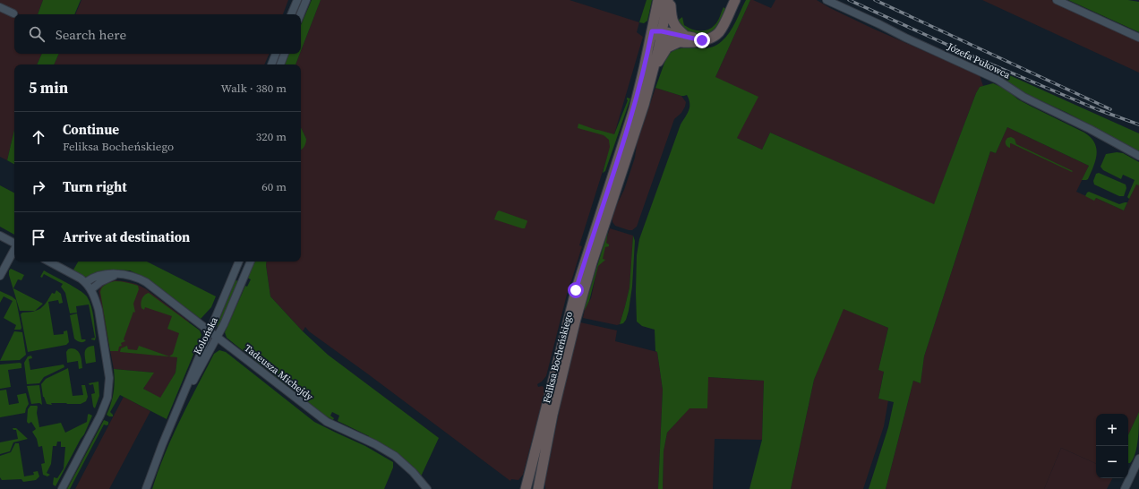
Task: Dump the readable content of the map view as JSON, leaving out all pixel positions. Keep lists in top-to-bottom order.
{
  "streets": {
    "main road": ["Feliksa Bocheńskiego"],
    "street": ["Józefa Pukowca", "Kolońska", "Tadeusza Michejdy"]
  },
  "crossings": [
    ["Kolońska", "Tadeusza Michejdy"]
  ],
  "page": {
    "search": "Search here",
    "heading": ["5 min", "Walk · 380 m"],
    "list": [
      ["Continue", "Feliksa Bocheńskiego", "320 m"],
      ["Turn right", "60 m"],
      "Arrive at destination"
    ],
    "map_buttons": ["+", "−"]
  }
}
